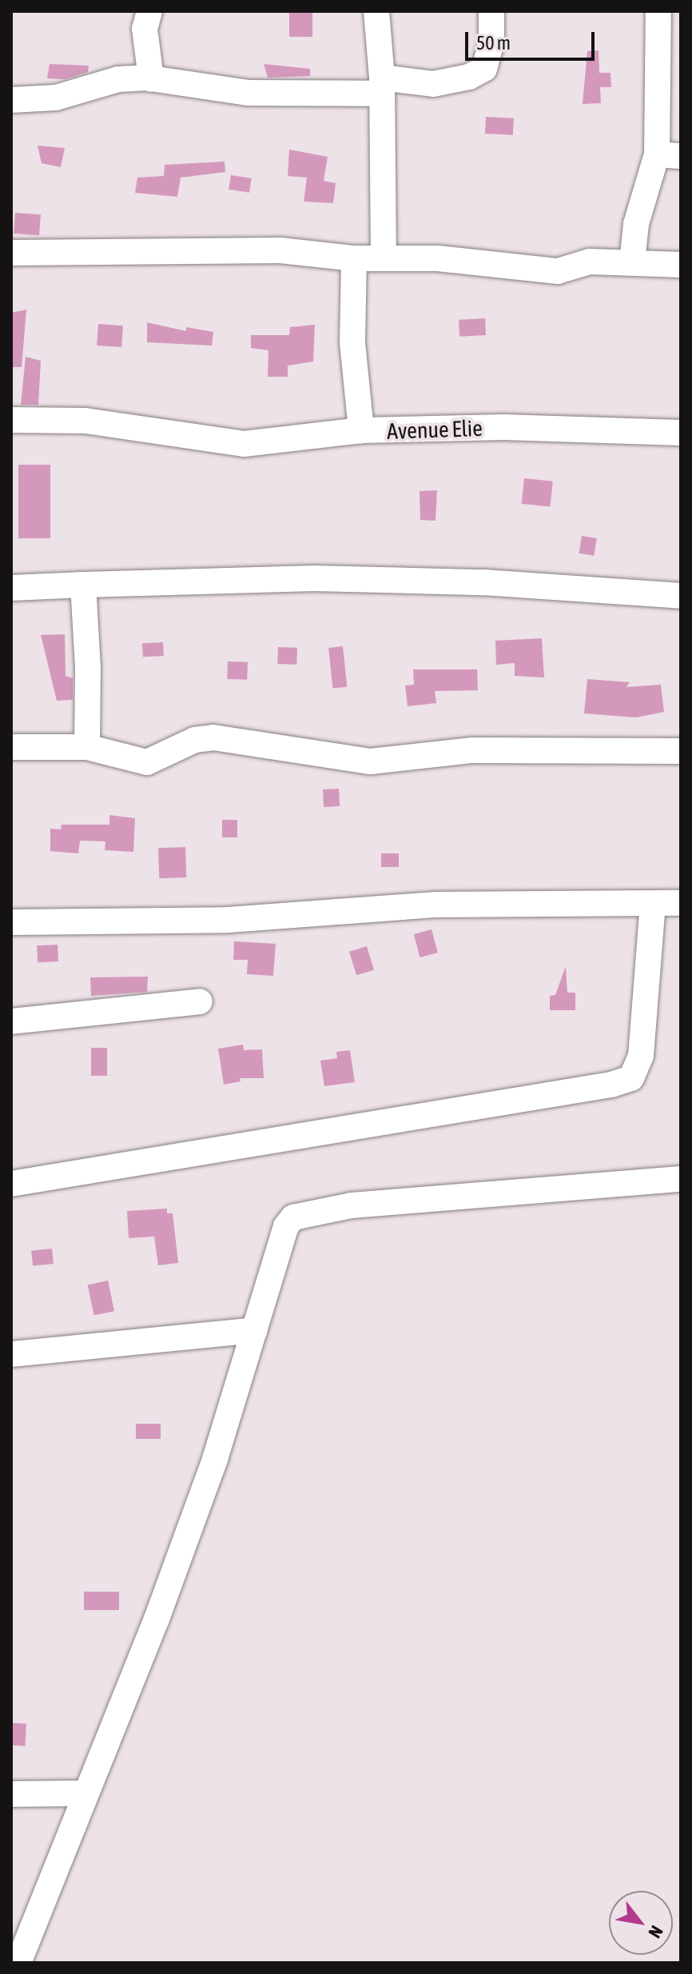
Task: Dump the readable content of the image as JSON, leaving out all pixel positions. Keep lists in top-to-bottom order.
{
  "streets": {
    "street": ["Avenue Elie"]
  },
  "scale_bar": "50 m",
  "north": "bottom right"
}
